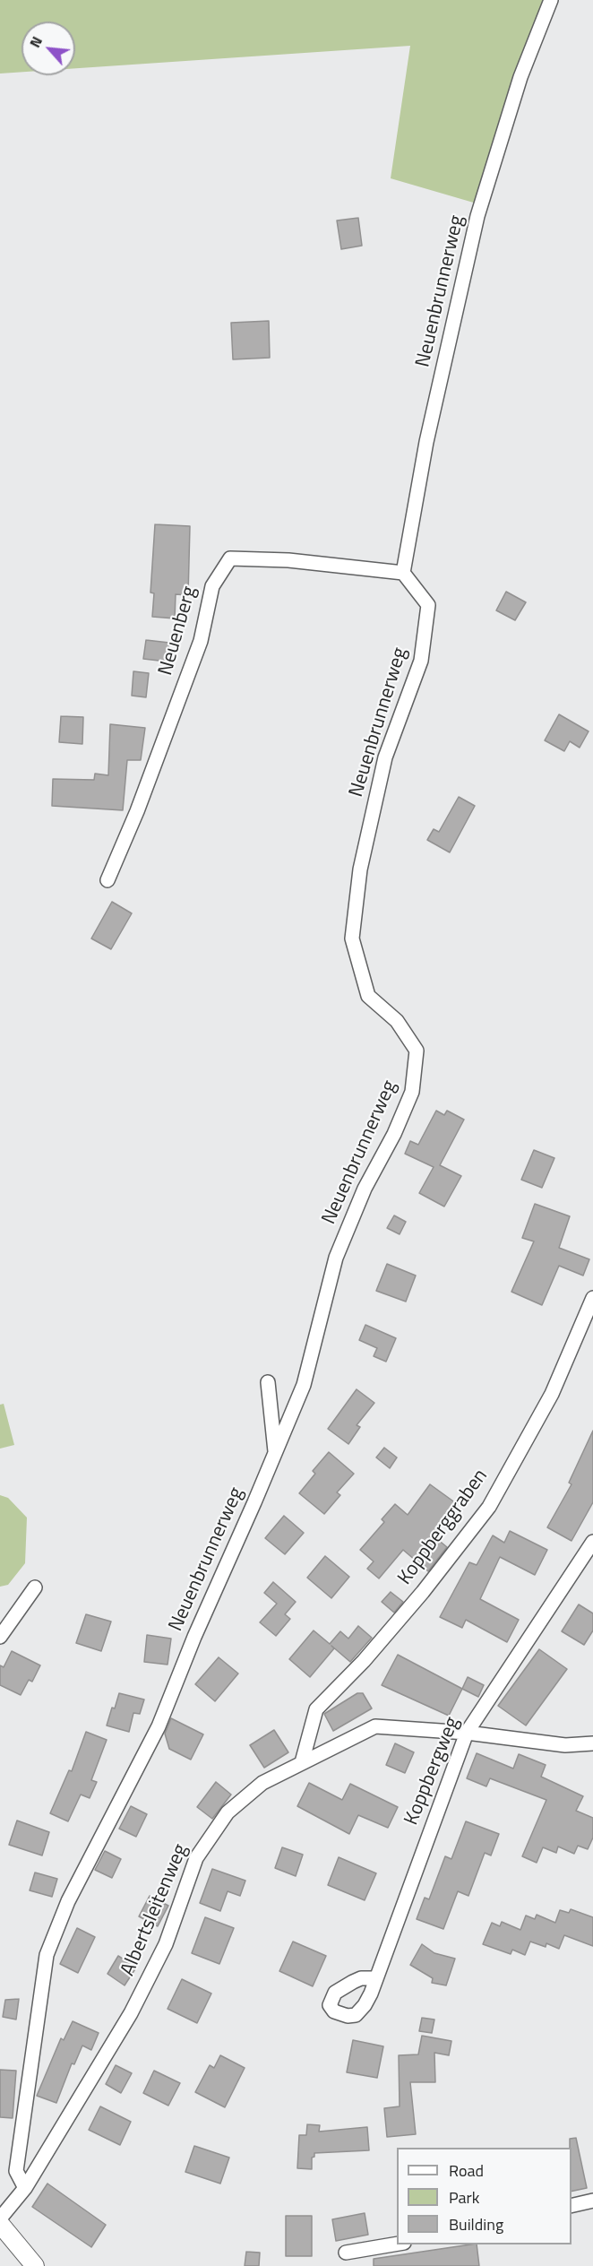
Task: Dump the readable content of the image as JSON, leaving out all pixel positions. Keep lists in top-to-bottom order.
{
  "streets": {
    "street": [
      "Neuenbrunnerweg",
      "Neuenberg",
      "Koppberggraben",
      "Koppbergweg",
      "Albertsleitenweg"
    ]
  },
  "crossings": [
    ["Neuenbrunnerweg", "Neuenberg"],
    ["Neuenbrunnerweg", "Albertsleitenweg"],
    ["Koppberggraben", "Albertsleitenweg"],
    ["Koppbergweg", "Albertsleitenweg"]
  ],
  "legend": ["Road", "Park", "Building"],
  "north": "top left"
}
